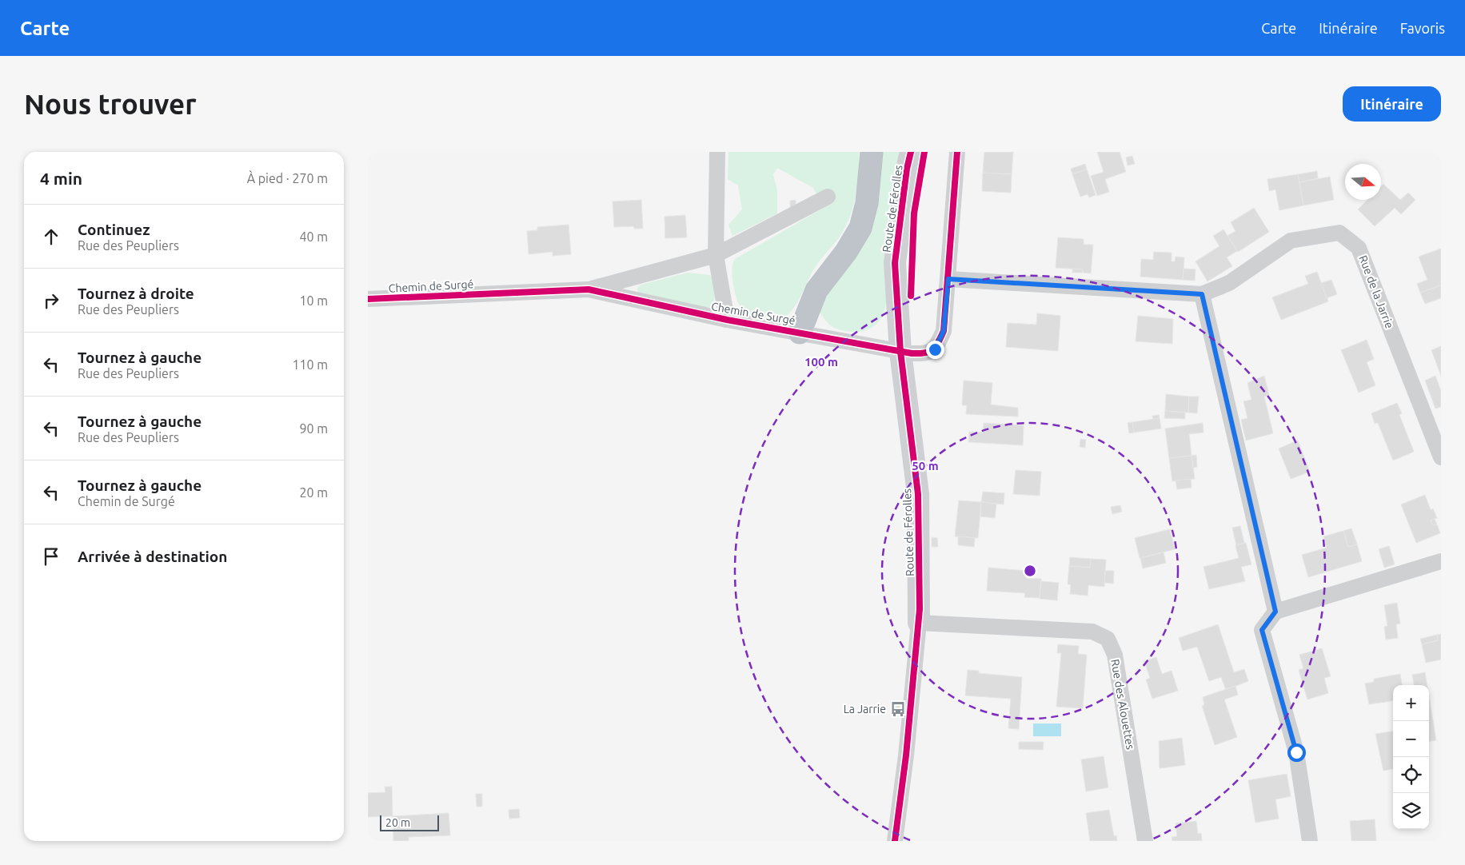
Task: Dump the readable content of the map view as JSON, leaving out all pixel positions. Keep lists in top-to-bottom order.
{
  "streets": {
    "street": [
      "Route de Férolles",
      "Chemin de Surgé",
      "Rue de la Jarrie",
      "Rue des Alouettes"
    ]
  },
  "crossings": [
    ["Route de Férolles", "Chemin de Surgé"],
    ["Route de Férolles", "Rue des Alouettes"]
  ],
  "places": {
    "bus stop": ["La Jarrie"]
  },
  "scale_bar": "20 m",
  "north": "right",
  "page": {
    "header": "Carte",
    "nav": ["Carte", "Itinéraire", "Favoris"],
    "buttons": "Itinéraire",
    "title": "Nous trouver",
    "heading": ["4 min", "À pied · 270 m"],
    "list": [
      ["Continuez", "Rue des Peupliers", "40 m"],
      ["Tournez à droite", "Rue des Peupliers", "10 m"],
      ["Tournez à gauche", "Rue des Peupliers", "110 m"],
      ["Tournez à gauche", "Rue des Peupliers", "90 m"],
      ["Tournez à gauche", "Chemin de Surgé", "20 m"],
      "Arrivée à destination"
    ],
    "map_buttons": ["+", "−"],
    "scale": "20 m"
  },
  "rings": ["100 m", "50 m"]
}
